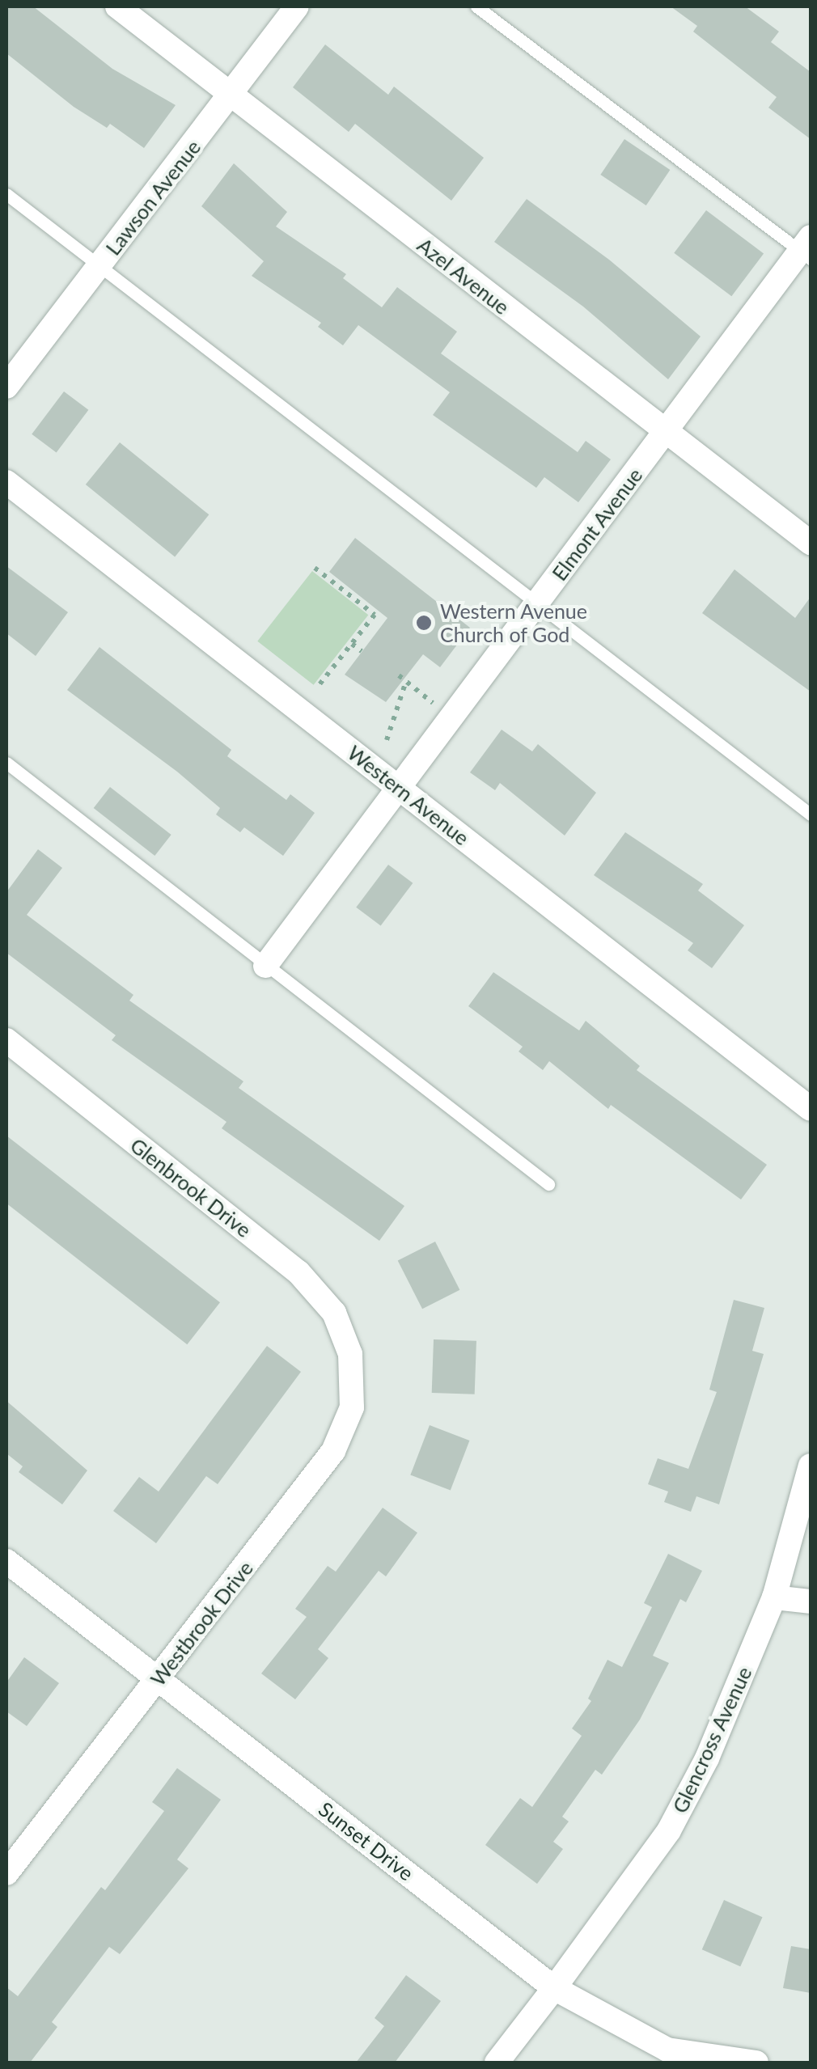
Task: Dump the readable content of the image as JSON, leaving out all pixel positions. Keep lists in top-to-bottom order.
{
  "streets": {
    "street": [
      "Lawson Avenue",
      "Azel Avenue",
      "Elmont Avenue",
      "Western Avenue",
      "Glenbrook Drive",
      "Westbrook Drive",
      "Glencross Avenue",
      "Sunset Drive"
    ]
  },
  "crossings": [
    ["Lawson Avenue", "Azel Avenue"],
    ["Azel Avenue", "Elmont Avenue"],
    ["Elmont Avenue", "Western Avenue"],
    ["Glenbrook Drive", "Westbrook Drive"],
    ["Westbrook Drive", "Sunset Drive"],
    ["Glencross Avenue", "Sunset Drive"]
  ],
  "places": ["Western Avenue Church of God"]
}
